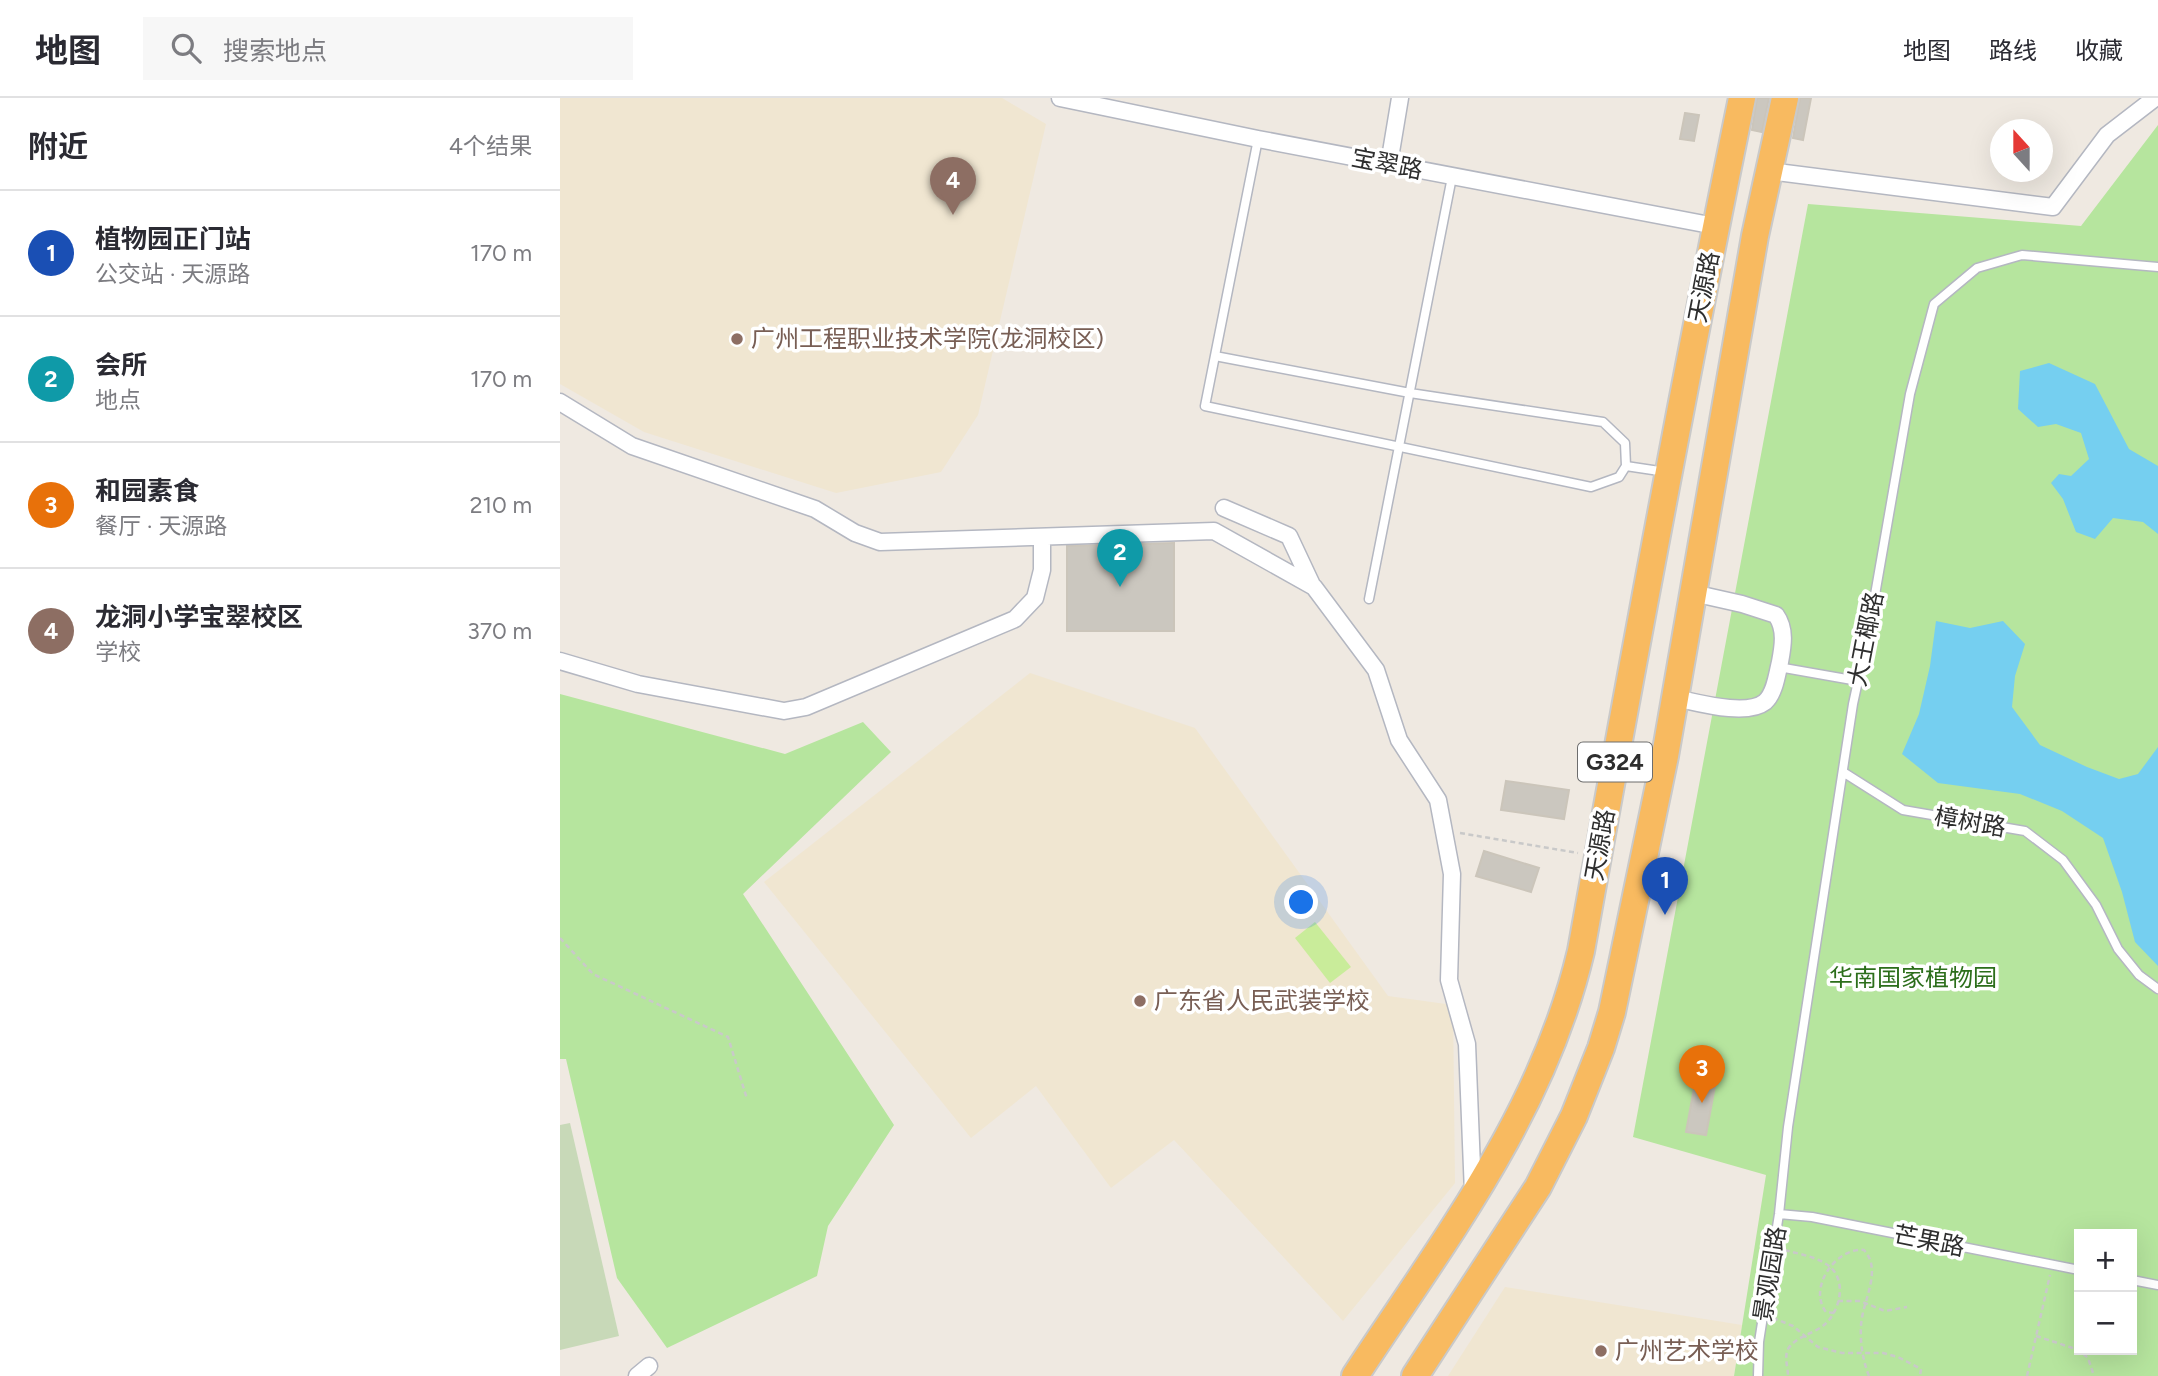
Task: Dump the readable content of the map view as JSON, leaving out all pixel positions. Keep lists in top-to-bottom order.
{
  "streets": {
    "highway": ["天源路", "G324"],
    "street": ["宝翠路"],
    "lane": [
      "大王椰路",
      "樟树路",
      "芒果路",
      "景观园路"
    ]
  },
  "crossings": [
    ["宝翠路", "天源路"],
    ["大王椰路", "樟树路"],
    ["大王椰路", "芒果路"],
    ["大王椰路", "景观园路"],
    ["芒果路", "景观园路"]
  ],
  "parks": ["华南国家植物园"],
  "places": ["广州工程职业技术学院(龙洞校区)", "广东省人民武装学校", "广州艺术学校"],
  "north": "top",
  "page": {
    "header": "地图",
    "search": "搜索地点",
    "nav": ["地图", "路线", "收藏"],
    "heading": ["附近", "4个结果"],
    "pins": [
      "4",
      "2",
      "1",
      "3"
    ],
    "list": [
      {
        "mark": "1",
        "name": "植物园正门站",
        "note": "公交站 · 天源路",
        "value": "170 m"
      },
      {
        "mark": "2",
        "name": "会所",
        "note": "地点",
        "value": "170 m"
      },
      {
        "mark": "3",
        "name": "和园素食",
        "note": "餐厅 · 天源路",
        "value": "210 m"
      },
      {
        "mark": "4",
        "name": "龙洞小学宝翠校区",
        "note": "学校",
        "value": "370 m"
      }
    ],
    "map_buttons": ["+", "−"]
  }
}
